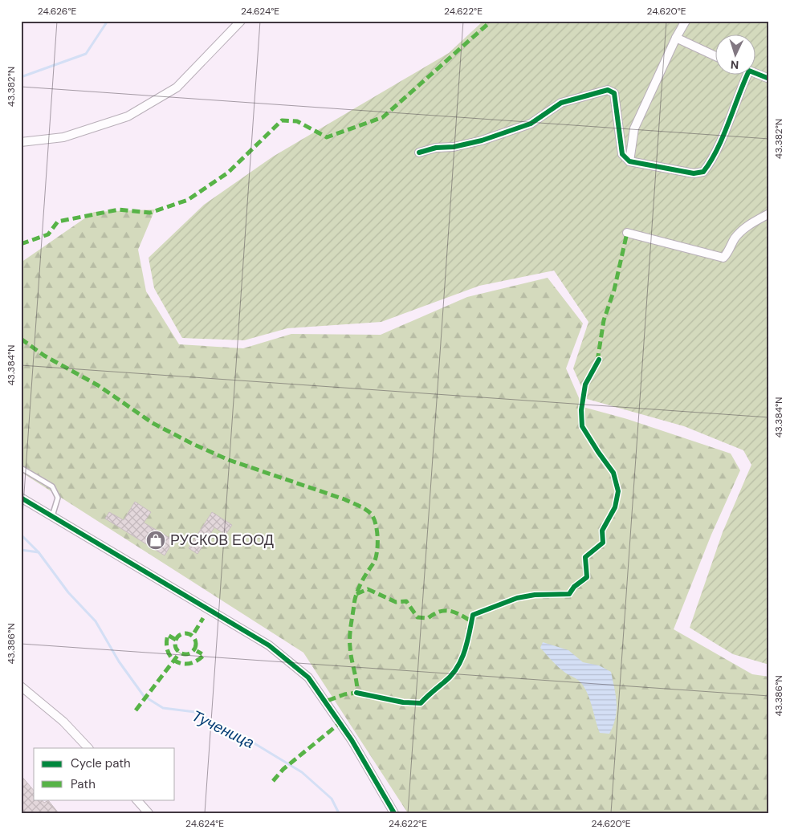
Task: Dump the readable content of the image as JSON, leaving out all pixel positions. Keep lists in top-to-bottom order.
{
  "water": ["Тученица"],
  "places": {
    "shop": ["РУСКОВ ЕООД"]
  },
  "legend": ["Cycle path", "Path"],
  "north": "bottom",
  "coordinates": [
    "24.626°E",
    "24.624°E",
    "24.622°E",
    "24.620°E",
    "43.382°N",
    "43.384°N",
    "43.386°N"
  ]
}
